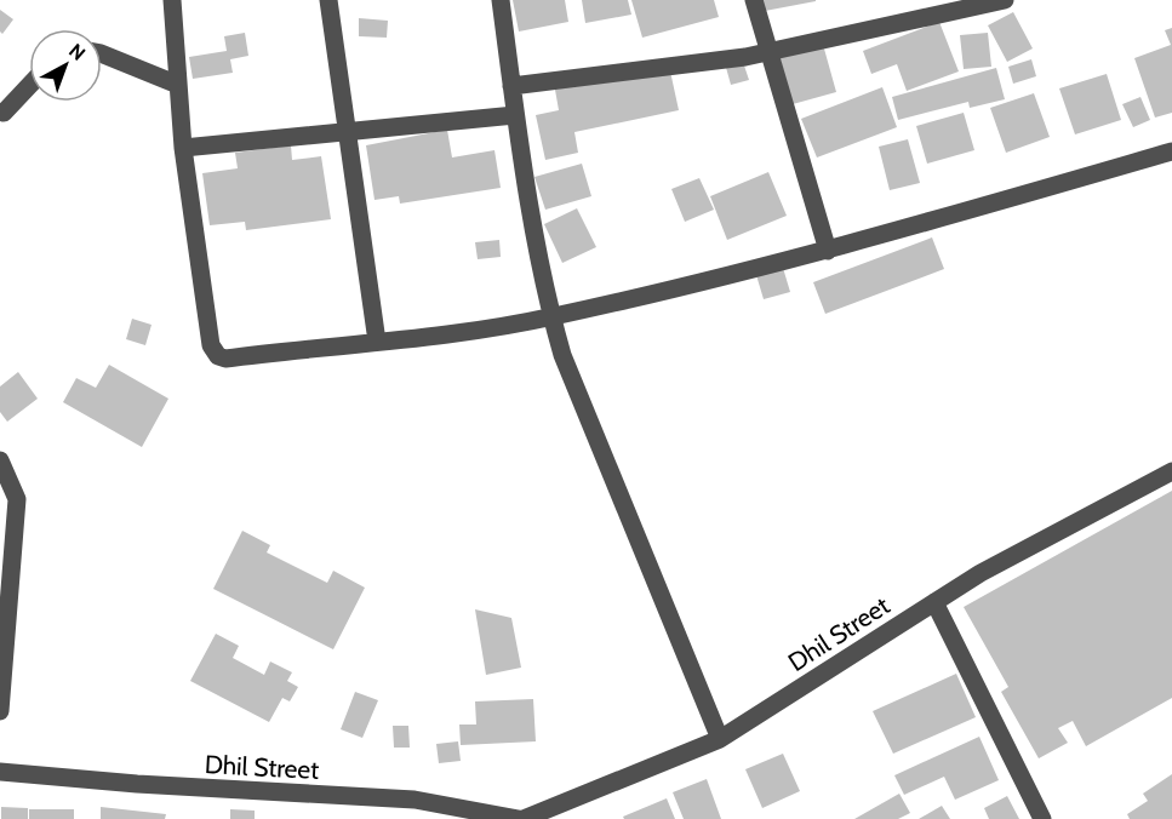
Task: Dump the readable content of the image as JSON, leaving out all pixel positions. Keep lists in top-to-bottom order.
{
  "streets": {
    "street": ["Dhil Street"]
  },
  "north": "top right"
}
